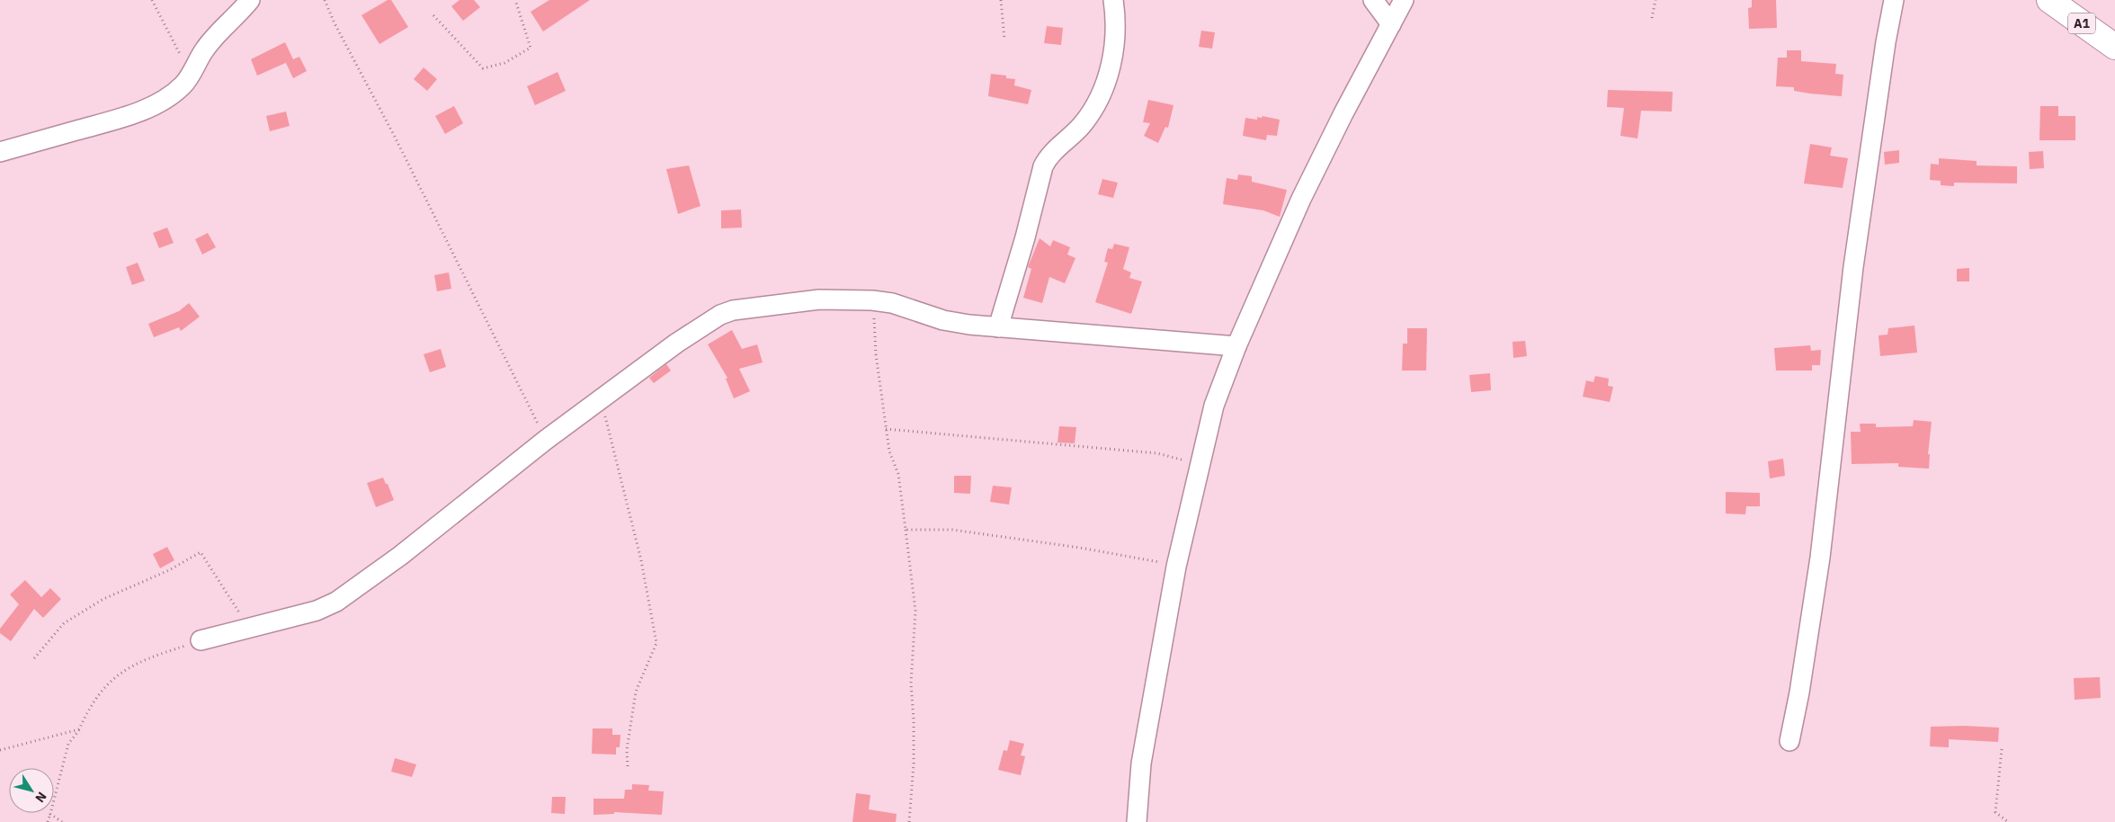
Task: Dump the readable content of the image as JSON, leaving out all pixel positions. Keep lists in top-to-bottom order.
{
  "streets": {
    "highway": ["A1"]
  },
  "north": "bottom right"
}
